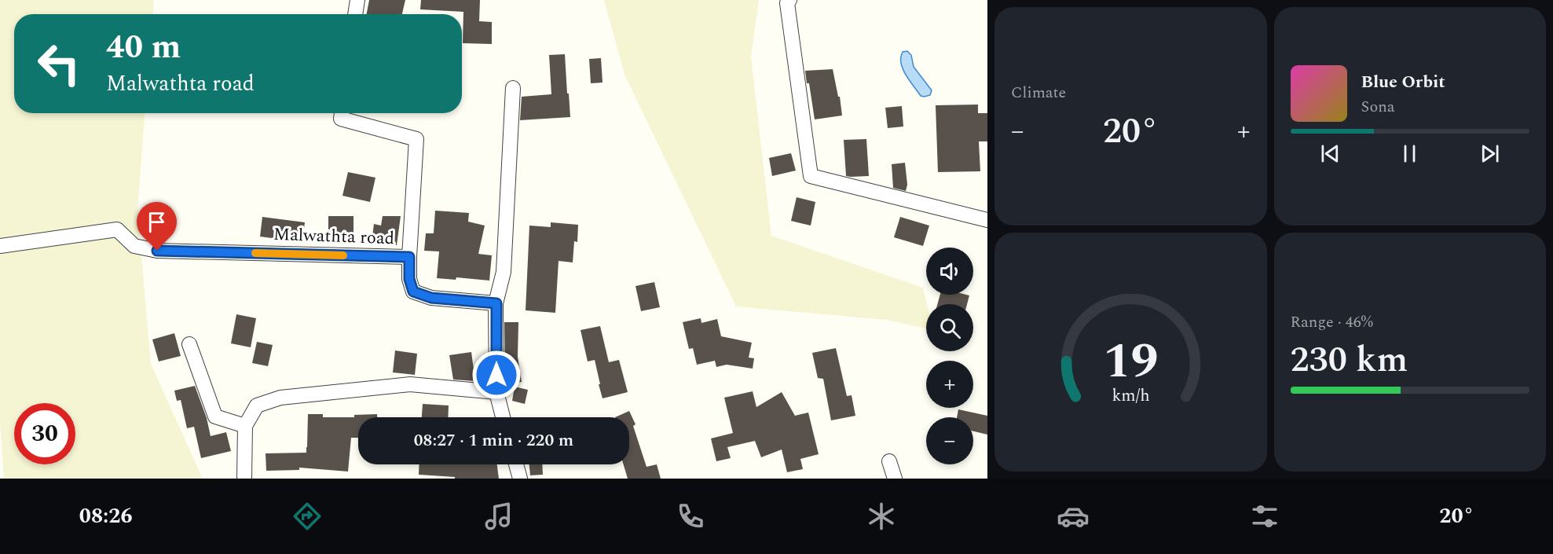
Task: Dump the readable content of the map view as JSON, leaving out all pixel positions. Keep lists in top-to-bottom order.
{
  "streets": {
    "street": ["Malwathta road"]
  },
  "page": {
    "tile": [
      "Climate",
      ["Range · 46%", "230 km"]
    ],
    "turn": ["40 m", "Malwathta road"],
    "song": ["Blue Orbit", "Sona"],
    "heat": ["−", "20°", "+"],
    "map_buttons": ["+", "−"],
    "limit": "30",
    "trip": "08:27 · 1 min · 220 m",
    "tabs": ["08:26", "20°"],
    "gauge": ["19", "km/h"]
  }
}
